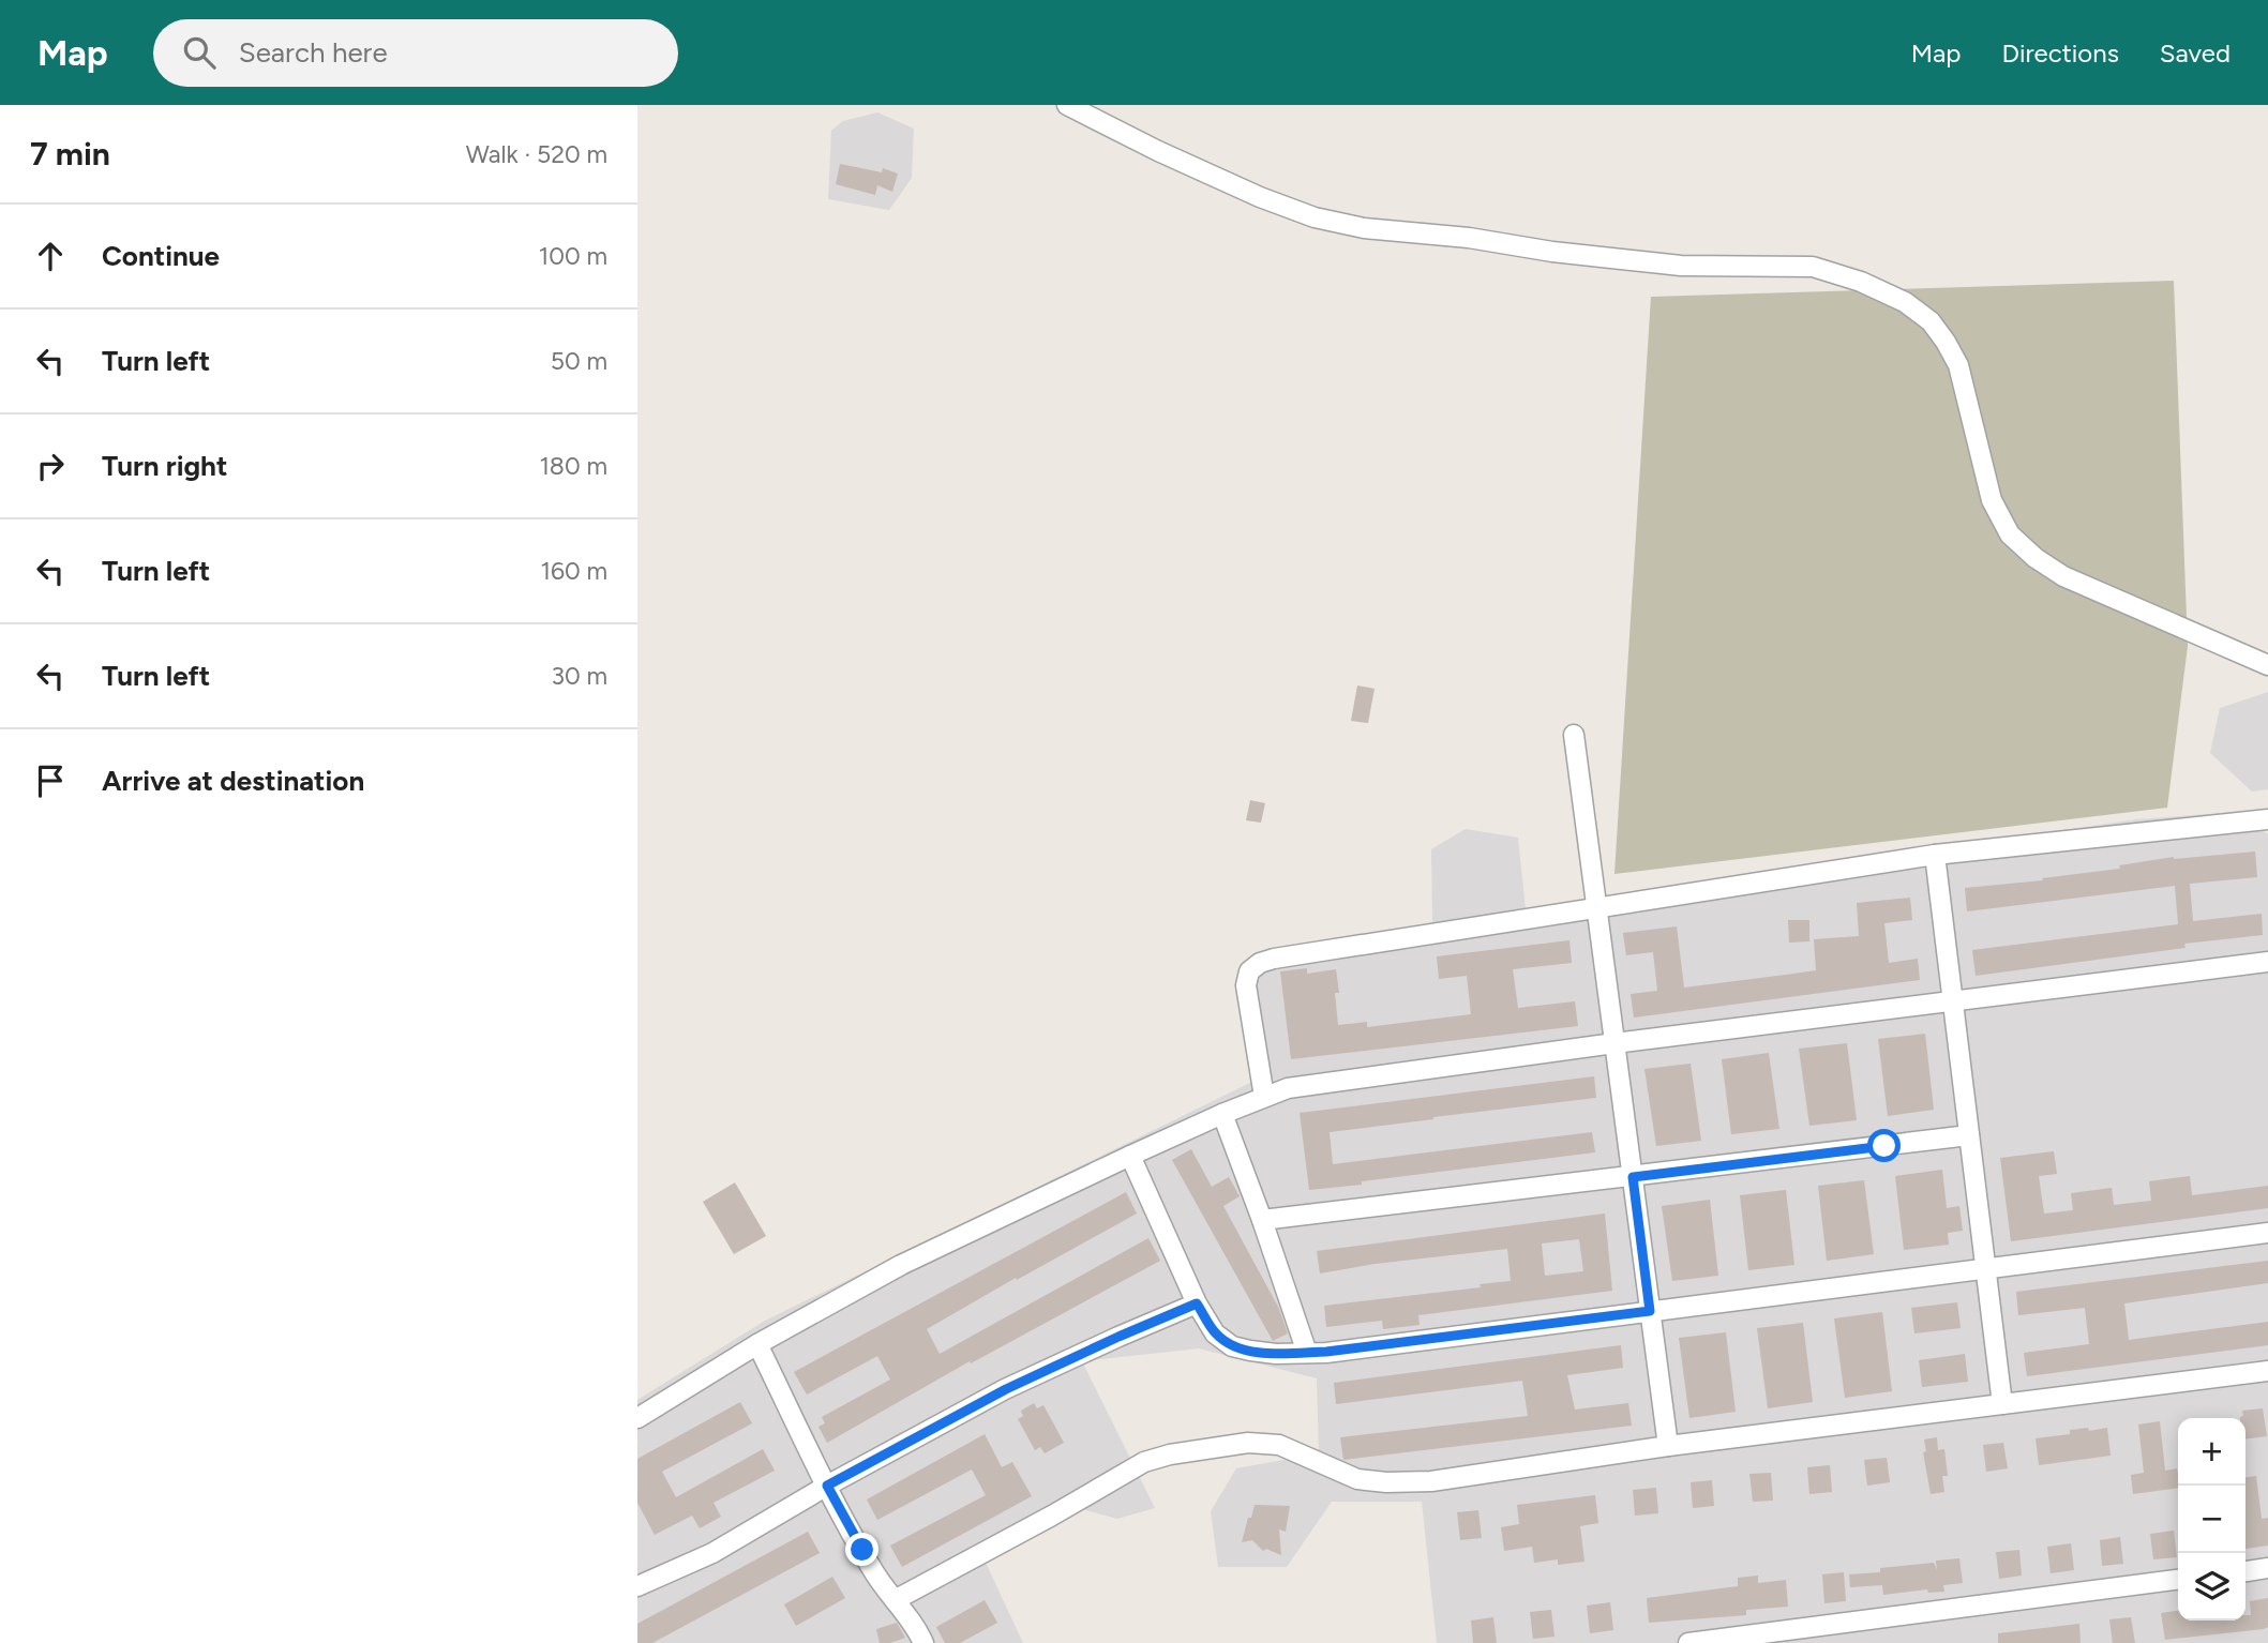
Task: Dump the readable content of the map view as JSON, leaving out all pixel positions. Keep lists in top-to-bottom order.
{
  "page": {
    "header": "Map",
    "search": "Search here",
    "nav": ["Map", "Directions", "Saved"],
    "heading": ["7 min", "Walk · 520 m"],
    "list": [
      ["Continue", "100 m"],
      ["Turn left", "50 m"],
      ["Turn right", "180 m"],
      ["Turn left", "160 m"],
      ["Turn left", "30 m"],
      "Arrive at destination"
    ],
    "map_buttons": ["+", "−"]
  }
}
